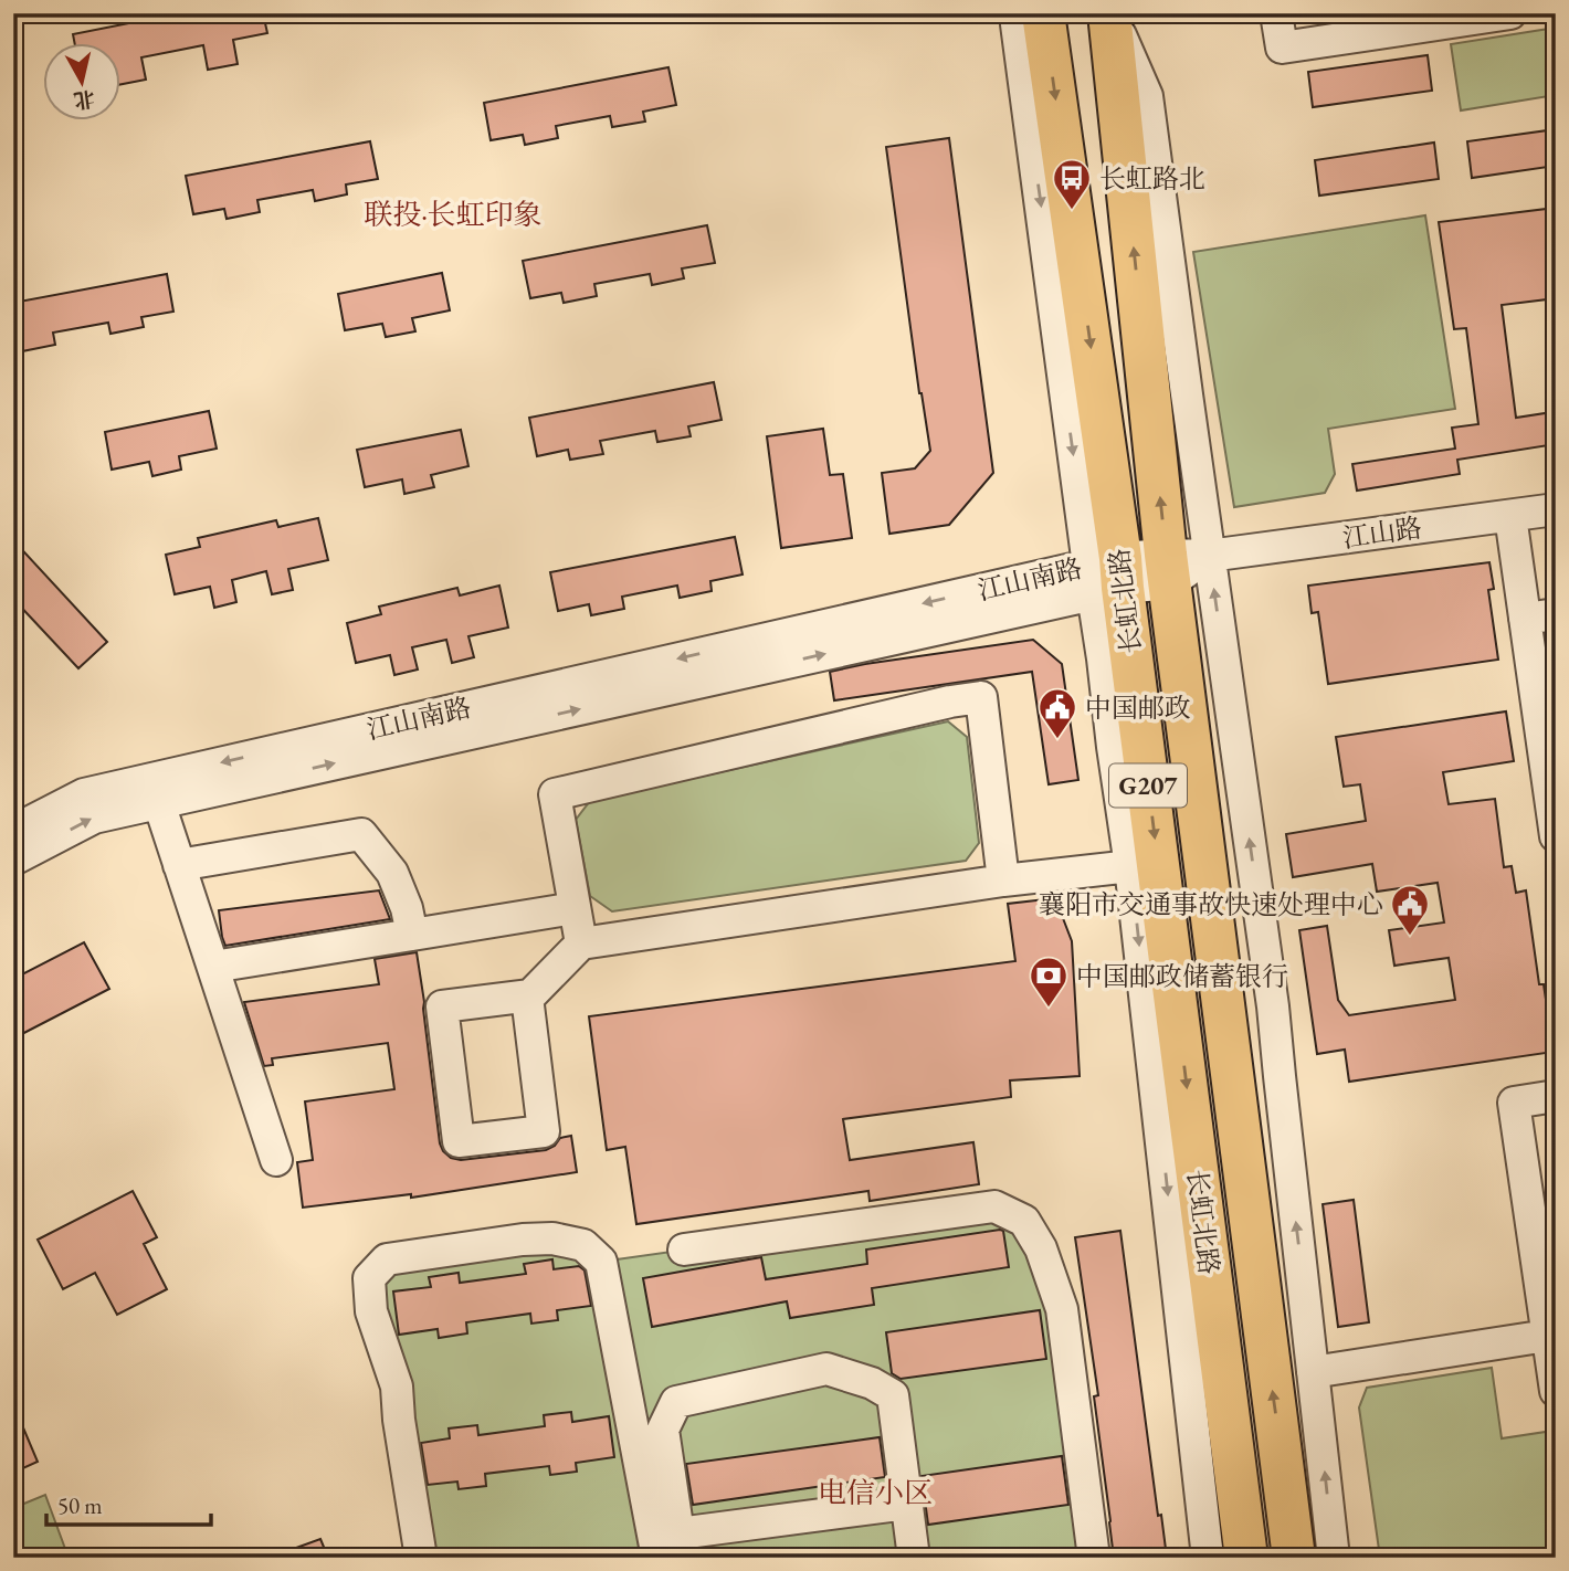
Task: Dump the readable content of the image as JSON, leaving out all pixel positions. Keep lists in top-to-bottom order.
{
  "streets": {
    "highway": ["长虹北路", "G207"],
    "street": ["江山路", "江山南路"]
  },
  "crossings": [
    ["江山路", "江山南路"],
    ["江山南路", "长虹北路"]
  ],
  "districts": ["联投·长虹印象", "电信小区"],
  "places": {
    "bus stop": ["长虹路北"],
    "public building": ["中国邮政", "襄阳市交通事故快速处理中心"],
    "bank": ["中国邮政储蓄银行"]
  },
  "scale_bar": "50 m",
  "north": "bottom"
}
